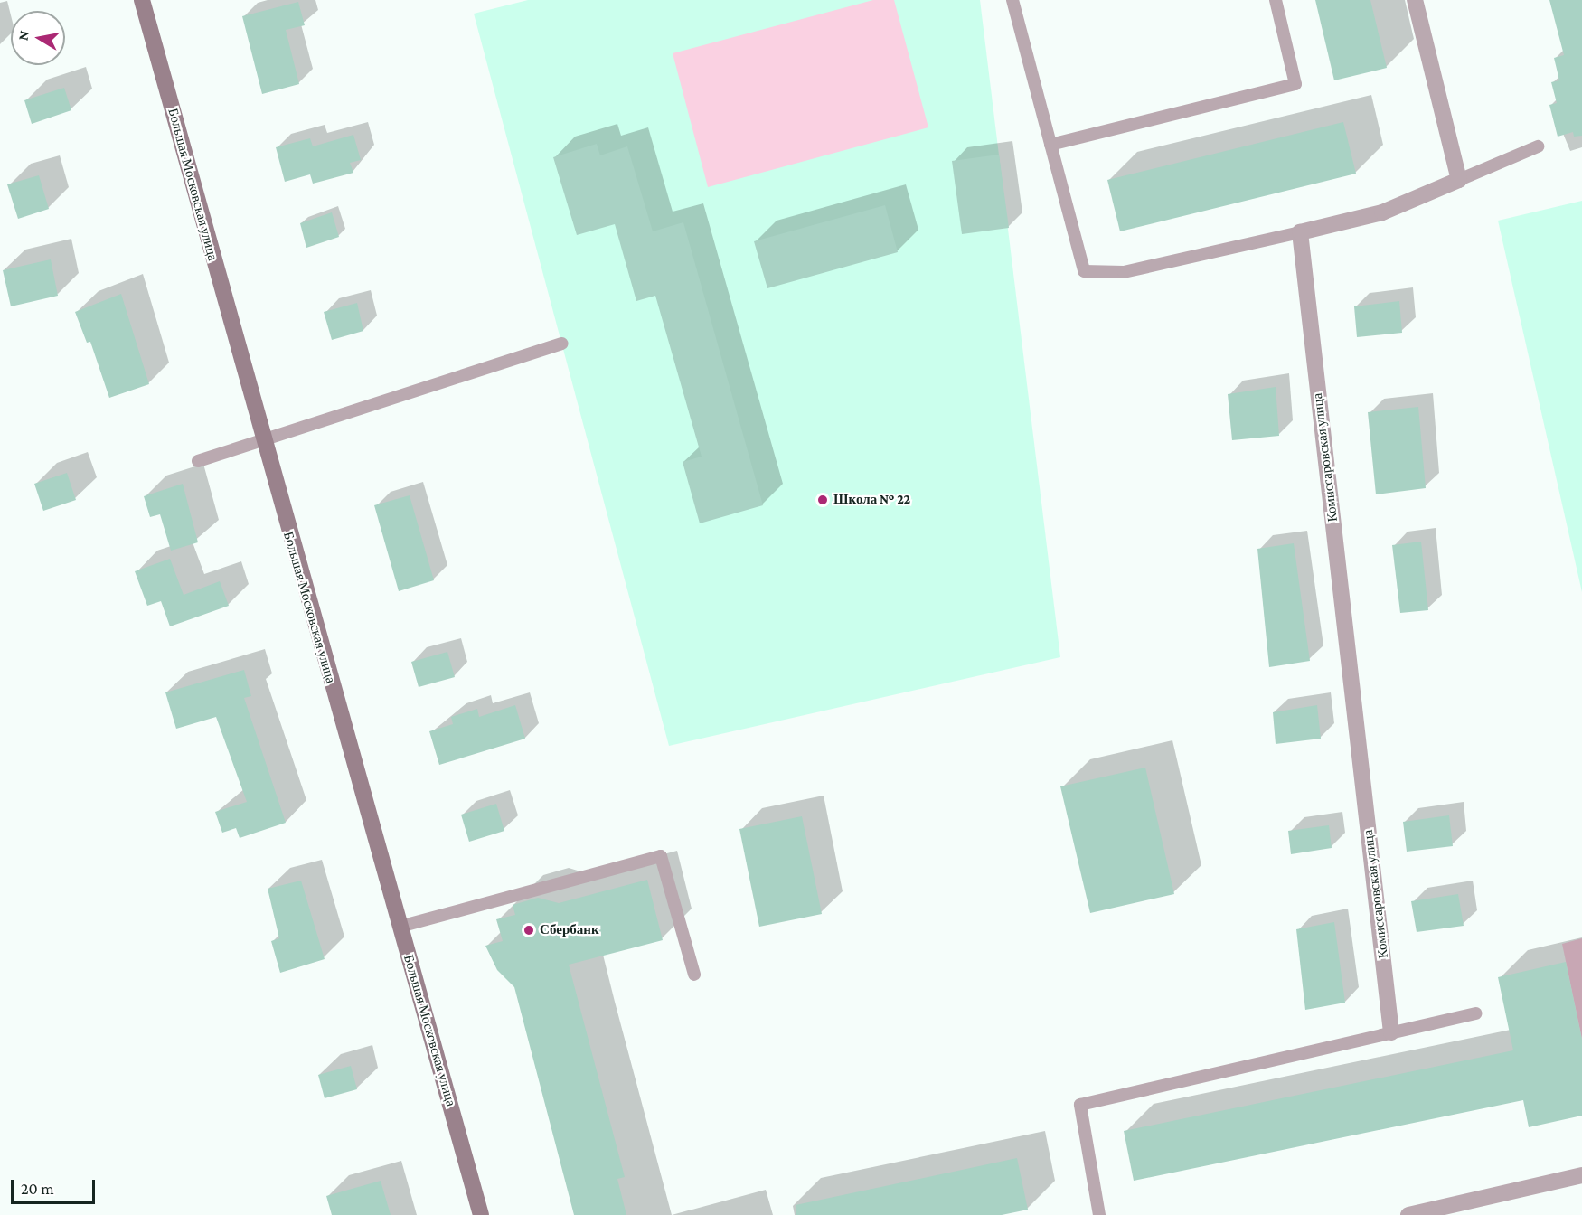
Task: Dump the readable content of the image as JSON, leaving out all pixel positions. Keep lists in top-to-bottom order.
{
  "streets": {
    "main road": ["Большая Московская улица"],
    "street": ["Комиссаровская улица"]
  },
  "places": ["Школа № 22", "Сбербанк"],
  "scale_bar": "20 m",
  "north": "left"
}
